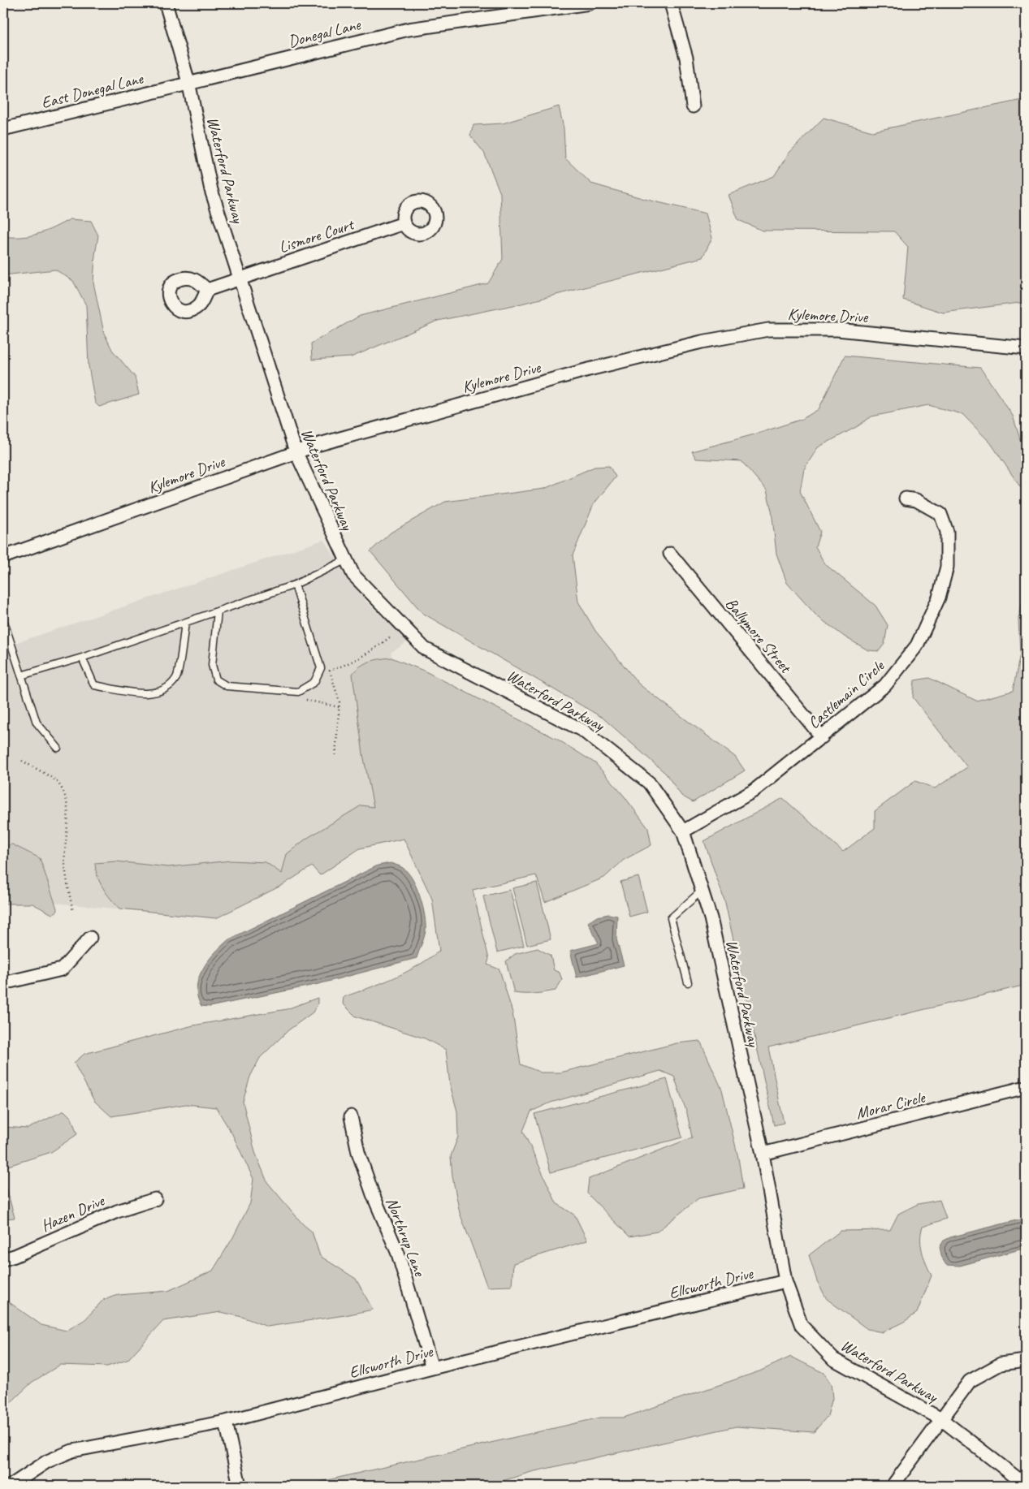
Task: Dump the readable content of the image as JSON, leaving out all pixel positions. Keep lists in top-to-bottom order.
{
  "streets": {
    "street": [
      "Donegal Lane",
      "East Donegal Lane",
      "Waterford Parkway",
      "Lismore Court",
      "Kylemore Drive",
      "Ballymore Street",
      "Castlemain Circle",
      "Morar Circle",
      "Hazen Drive",
      "Northrup Lane",
      "Ellsworth Drive"
    ]
  },
  "crossings": [
    ["Donegal Lane", "East Donegal Lane"],
    ["Donegal Lane", "Waterford Parkway"],
    ["East Donegal Lane", "Waterford Parkway"],
    ["Waterford Parkway", "Lismore Court"],
    ["Waterford Parkway", "Kylemore Drive"],
    ["Waterford Parkway", "Castlemain Circle"],
    ["Waterford Parkway", "Morar Circle"],
    ["Waterford Parkway", "Ellsworth Drive"],
    ["Ballymore Street", "Castlemain Circle"],
    ["Northrup Lane", "Ellsworth Drive"]
  ]
}
